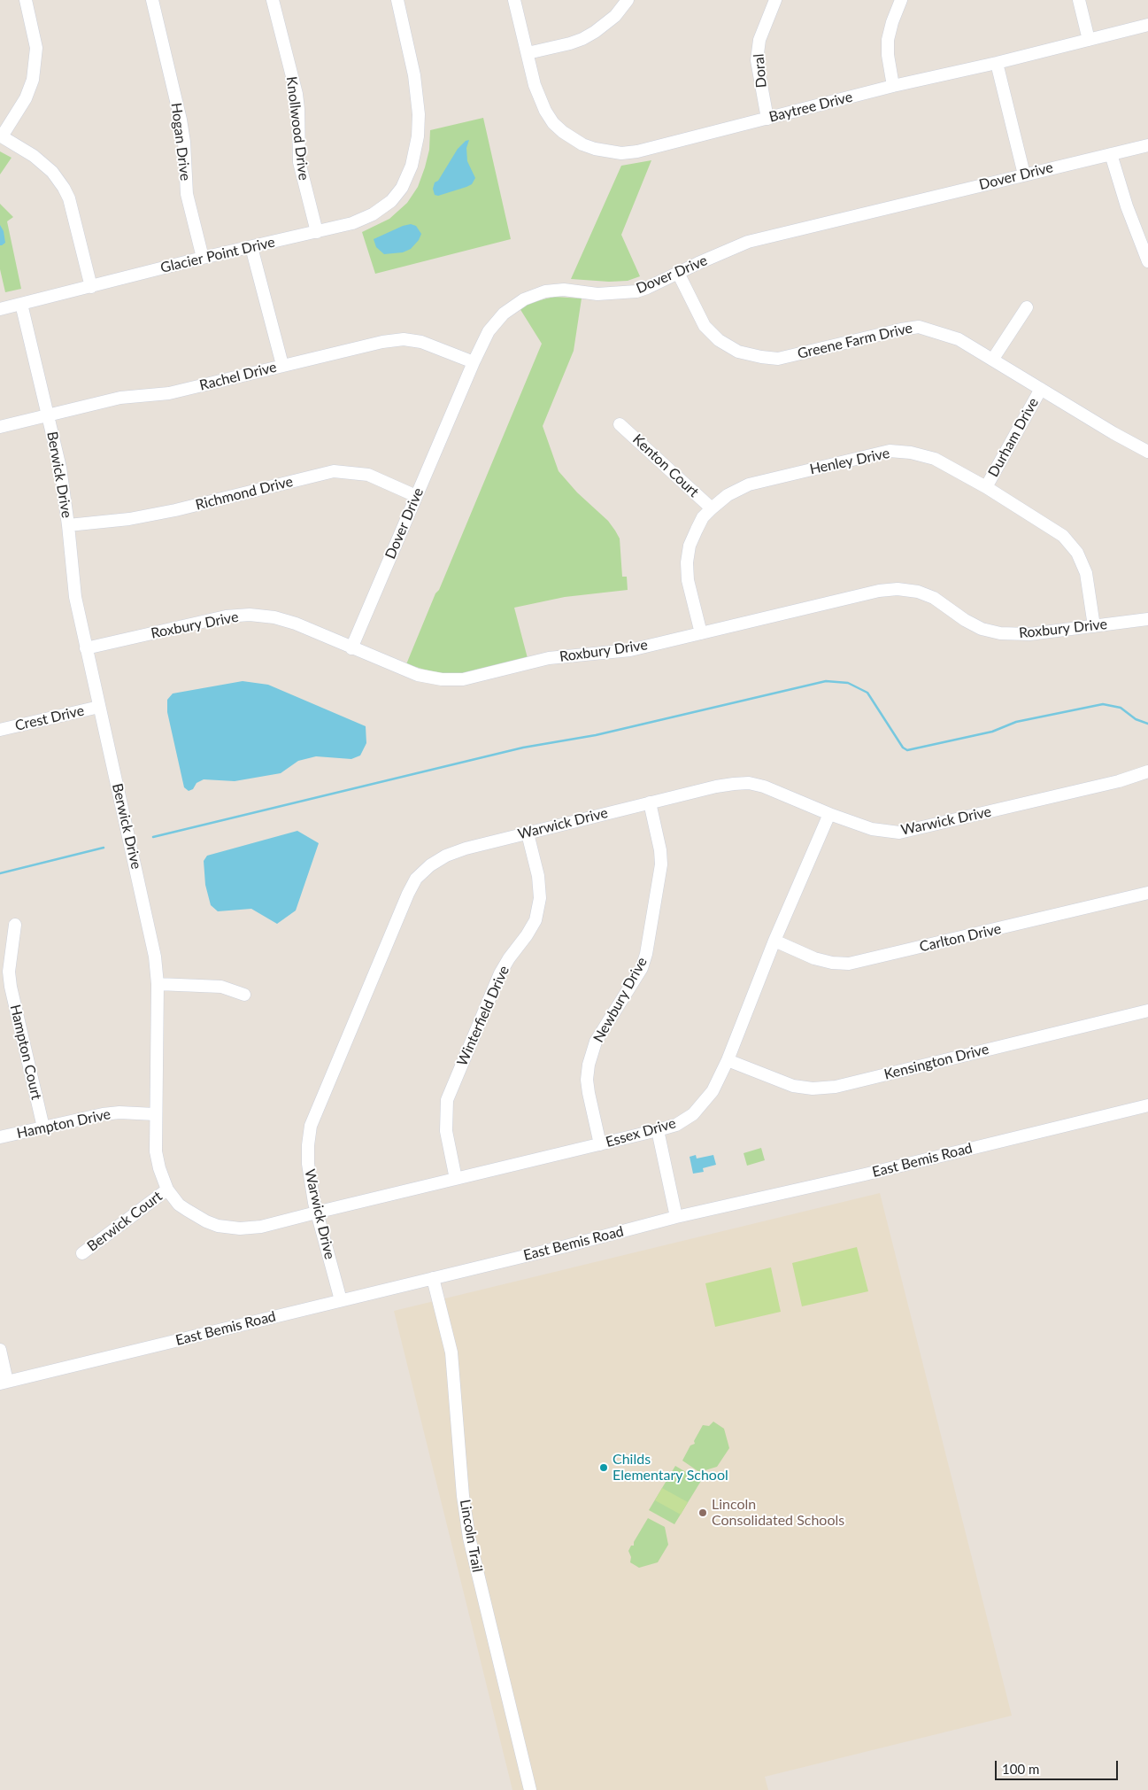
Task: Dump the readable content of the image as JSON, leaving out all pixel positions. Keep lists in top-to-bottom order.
{
  "streets": {
    "street": [
      "Doral",
      "Baytree Drive",
      "Knollwood Drive",
      "Hogan Drive",
      "Dover Drive",
      "Glacier Point Drive",
      "Greene Farm Drive",
      "Rachel Drive",
      "Durham Drive",
      "Henley Drive",
      "Kenton Court",
      "Berwick Drive",
      "Richmond Drive",
      "Roxbury Drive",
      "Crest Drive",
      "Warwick Drive",
      "Carlton Drive",
      "Newbury Drive",
      "Winterfield Drive",
      "Hampton Court",
      "Kensington Drive",
      "Hampton Drive",
      "Essex Drive",
      "East Bemis Road",
      "Berwick Court",
      "Lincoln Trail"
    ]
  },
  "crossings": [
    ["Doral", "Baytree Drive"],
    ["Knollwood Drive", "Glacier Point Drive"],
    ["Hogan Drive", "Glacier Point Drive"],
    ["Dover Drive", "Greene Farm Drive"],
    ["Dover Drive", "Rachel Drive"],
    ["Dover Drive", "Richmond Drive"],
    ["Dover Drive", "Roxbury Drive"],
    ["Glacier Point Drive", "Berwick Drive"],
    ["Greene Farm Drive", "Durham Drive"],
    ["Rachel Drive", "Berwick Drive"],
    ["Durham Drive", "Henley Drive"],
    ["Henley Drive", "Kenton Court"],
    ["Henley Drive", "Roxbury Drive"],
    ["Berwick Drive", "Richmond Drive"],
    ["Berwick Drive", "Roxbury Drive"],
    ["Berwick Drive", "Crest Drive"],
    ["Berwick Drive", "Warwick Drive"],
    ["Berwick Drive", "Hampton Drive"],
    ["Berwick Drive", "Essex Drive"],
    ["Berwick Drive", "Berwick Court"],
    ["Warwick Drive", "Newbury Drive"],
    ["Warwick Drive", "Winterfield Drive"],
    ["Warwick Drive", "Essex Drive"],
    ["Warwick Drive", "East Bemis Road"],
    ["Carlton Drive", "Essex Drive"],
    ["Newbury Drive", "Essex Drive"],
    ["Winterfield Drive", "Essex Drive"],
    ["Hampton Court", "Hampton Drive"],
    ["Kensington Drive", "Essex Drive"],
    ["East Bemis Road", "Lincoln Trail"]
  ],
  "places": ["Childs Elementary School", "Lincoln Consolidated Schools"],
  "scale_bar": "100 m"
}
